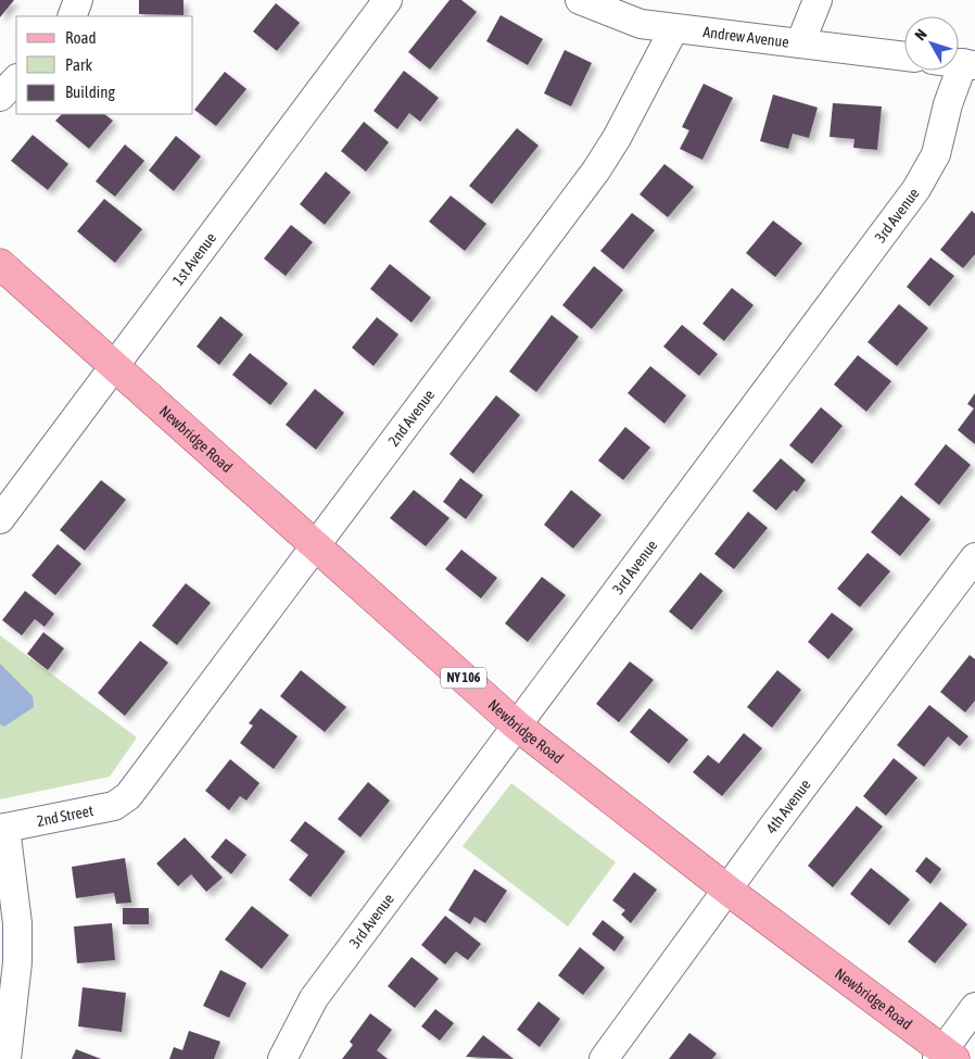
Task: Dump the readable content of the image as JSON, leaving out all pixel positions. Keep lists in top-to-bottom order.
{
  "streets": {
    "main road": ["Newbridge Road", "NY 106"],
    "street": [
      "Andrew Avenue",
      "3rd Avenue",
      "1st Avenue",
      "2nd Avenue",
      "4th Avenue",
      "2nd Street"
    ]
  },
  "crossings": [
    ["Andrew Avenue", "2nd Avenue"],
    ["3rd Avenue", "Newbridge Road"],
    ["1st Avenue", "Newbridge Road"],
    ["2nd Avenue", "Newbridge Road"],
    ["2nd Avenue", "2nd Street"],
    ["Newbridge Road", "4th Avenue"]
  ],
  "legend": ["Road", "Park", "Building"],
  "north": "top left"
}
